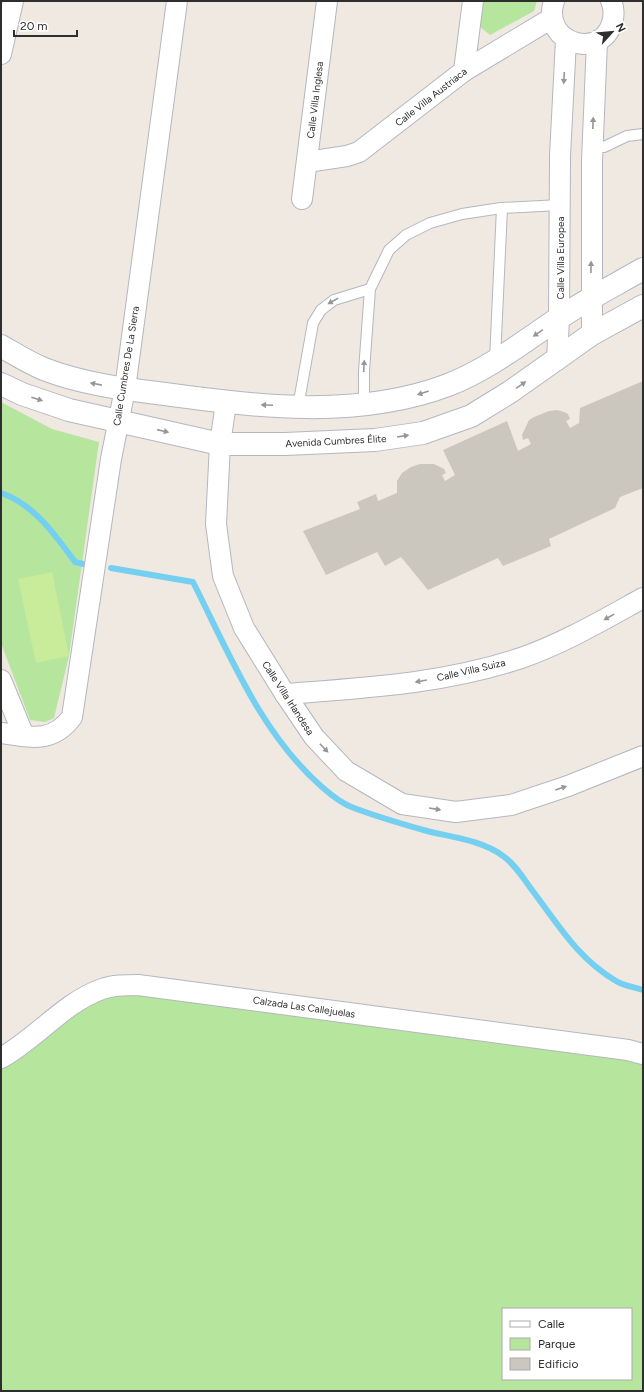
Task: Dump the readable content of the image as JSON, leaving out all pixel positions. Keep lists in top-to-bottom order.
{
  "streets": {
    "street": [
      "Calle Villa Austriaca",
      "Calle Villa Inglesa",
      "Calle Villa Europea",
      "Calle Cumbres De La Sierra",
      "Avenida Cumbres Élite",
      "Calle Villa Suiza",
      "Calle Villa Irlandesa",
      "Calzada Las Callejuelas"
    ]
  },
  "crossings": [
    ["Calle Villa Austriaca", "Calle Villa Inglesa"],
    ["Calle Villa Europea", "Avenida Cumbres Élite"],
    ["Calle Cumbres De La Sierra", "Avenida Cumbres Élite"],
    ["Avenida Cumbres Élite", "Calle Villa Irlandesa"],
    ["Calle Villa Suiza", "Calle Villa Irlandesa"]
  ],
  "one_way": ["Calle Villa Suiza", "Calle Villa Irlandesa"],
  "legend": ["Calle", "Parque", "Edificio"],
  "scale_bar": "20 m",
  "north": "top right"
}
